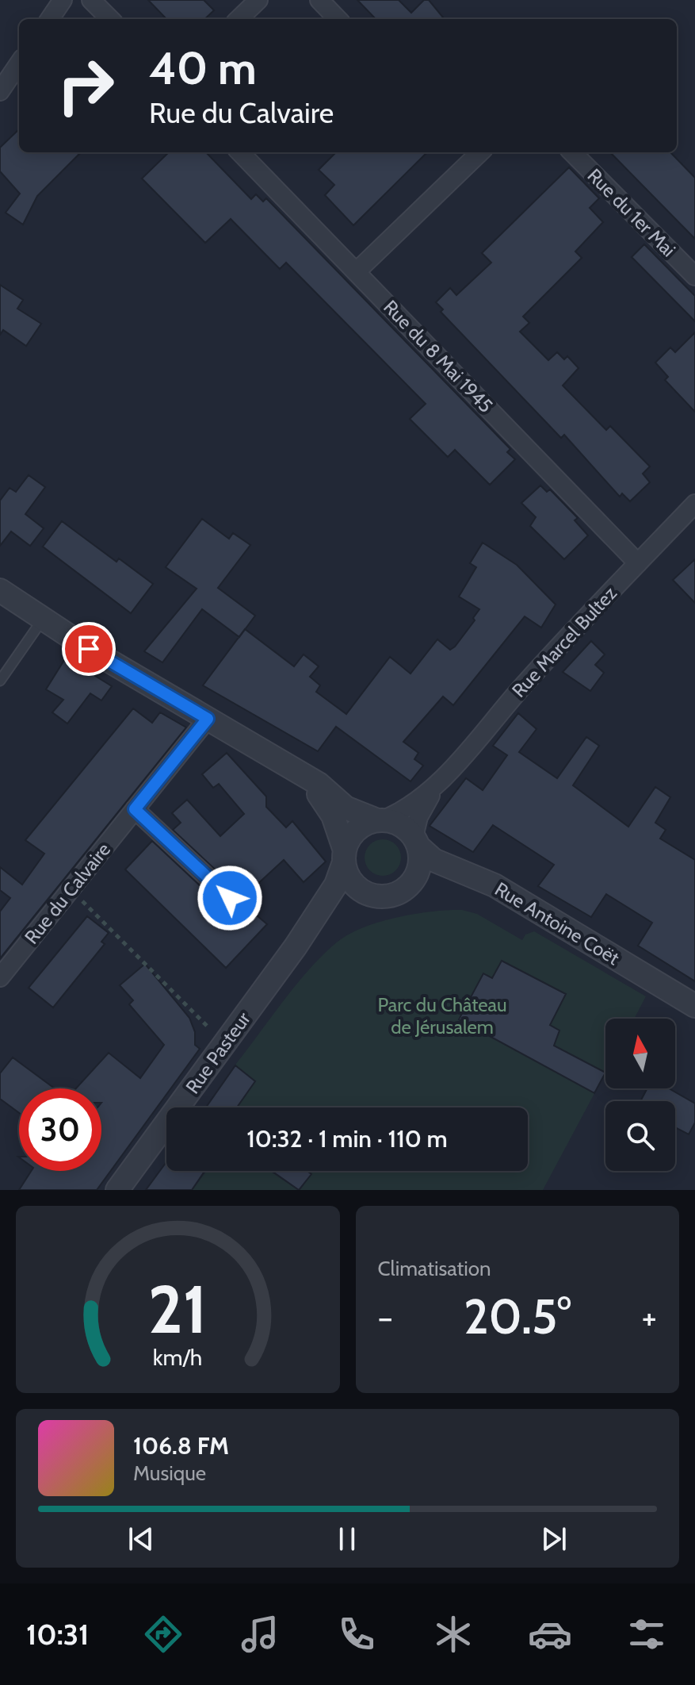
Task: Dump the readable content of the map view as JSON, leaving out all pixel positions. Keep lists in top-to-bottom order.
{
  "streets": {
    "street": [
      "Rue du 1er Mai",
      "Rue du 8 Mai 1945",
      "Rue Marcel Bultez",
      "Rue du Calvaire",
      "Rue Antoine Coët",
      "Rue Pasteur"
    ]
  },
  "crossings": [
    ["Rue du 8 Mai 1945", "Rue Marcel Bultez"],
    ["Rue Marcel Bultez", "Rue Antoine Coët"],
    ["Rue Marcel Bultez", "Rue Pasteur"],
    ["Rue Antoine Coët", "Rue Pasteur"]
  ],
  "parks": ["Parc du Château de Jérusalem"],
  "north": "top",
  "page": {
    "turn": ["40 m", "Rue du Calvaire"],
    "limit": "30",
    "trip": "10:32 · 1 min · 110 m",
    "tile": "Climatisation",
    "heat": ["−", "20.5°", "+"],
    "song": ["106.8 FM", "Musique"],
    "tabs": "10:31",
    "gauge": ["21", "km/h"]
  }
}
